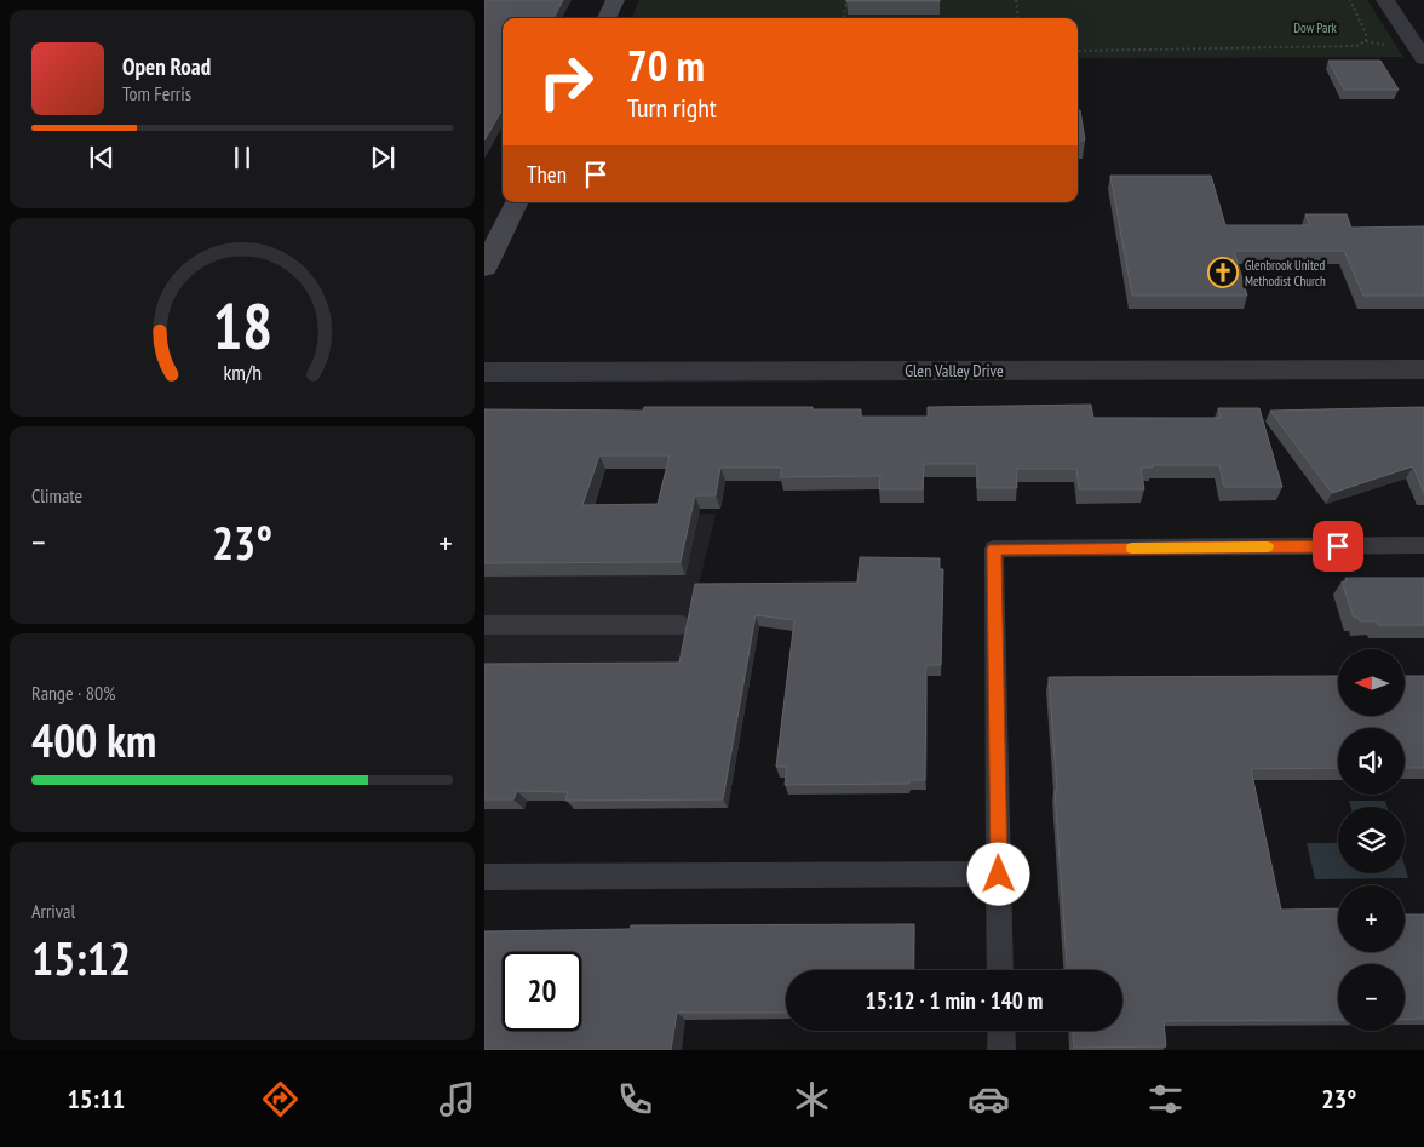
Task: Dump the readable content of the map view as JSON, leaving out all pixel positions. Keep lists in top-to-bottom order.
{
  "streets": {
    "street": ["Glen Valley Drive"]
  },
  "parks": ["Dow Park"],
  "places": {
    "church": ["Glenbrook United Methodist Church"]
  },
  "north": "left",
  "page": {
    "turn": ["70 m", "Turn right"],
    "song": ["Open Road", "Tom Ferris"],
    "then": "Then",
    "tile": [
      "Climate",
      ["Range · 80%", "400 km"],
      ["Arrival", "15:12"]
    ],
    "heat": ["−", "23°", "+"],
    "map_buttons": ["+", "−"],
    "limit": "20",
    "trip": "15:12 · 1 min · 140 m",
    "tabs": ["15:11", "23°"],
    "gauge": ["18", "km/h"]
  }
}
